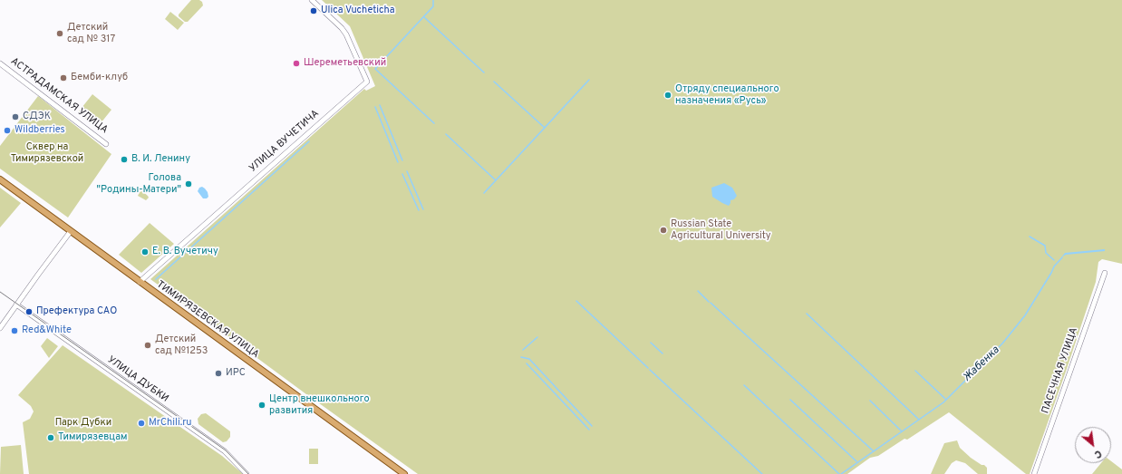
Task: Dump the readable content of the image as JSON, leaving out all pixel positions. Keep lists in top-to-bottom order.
{
  "streets": {
    "main road": ["ТИМИРЯЗЕВСКАЯ УЛИЦА"],
    "street": [
      "АСТРАДАМСКАЯ УЛИЦА",
      "УЛИЦА ВУЧЕТИЧА",
      "ПАСЕЧНАЯ УЛИЦА",
      "УЛИЦА ДУБКИ"
    ]
  },
  "crossings": [
    ["УЛИЦА ВУЧЕТИЧА", "ТИМИРЯЗЕВСКАЯ УЛИЦА"]
  ],
  "water": ["Жабенка"],
  "parks": ["Сквер на Тимирязевской", "Парк Дубки"],
  "places": [
    "Ulica Vucheticha",
    "Детский сад № 317",
    "Шереметьевский",
    "Бемби-клуб",
    "Отряду специального назначения «Русь»",
    "СДЭК",
    "Wildberries",
    "В. И. Ленину",
    "Голова \"Родины-Матери\"",
    "Russian State Agricultural University",
    "Е. В. Вучетичу",
    "Префектура САО",
    "Red&White",
    "Детский сад №1253",
    "ИРС",
    "Центр внешкольного развития",
    "MrChili.ru",
    "Тимирязевцам"
  ],
  "north": "bottom right"
}
